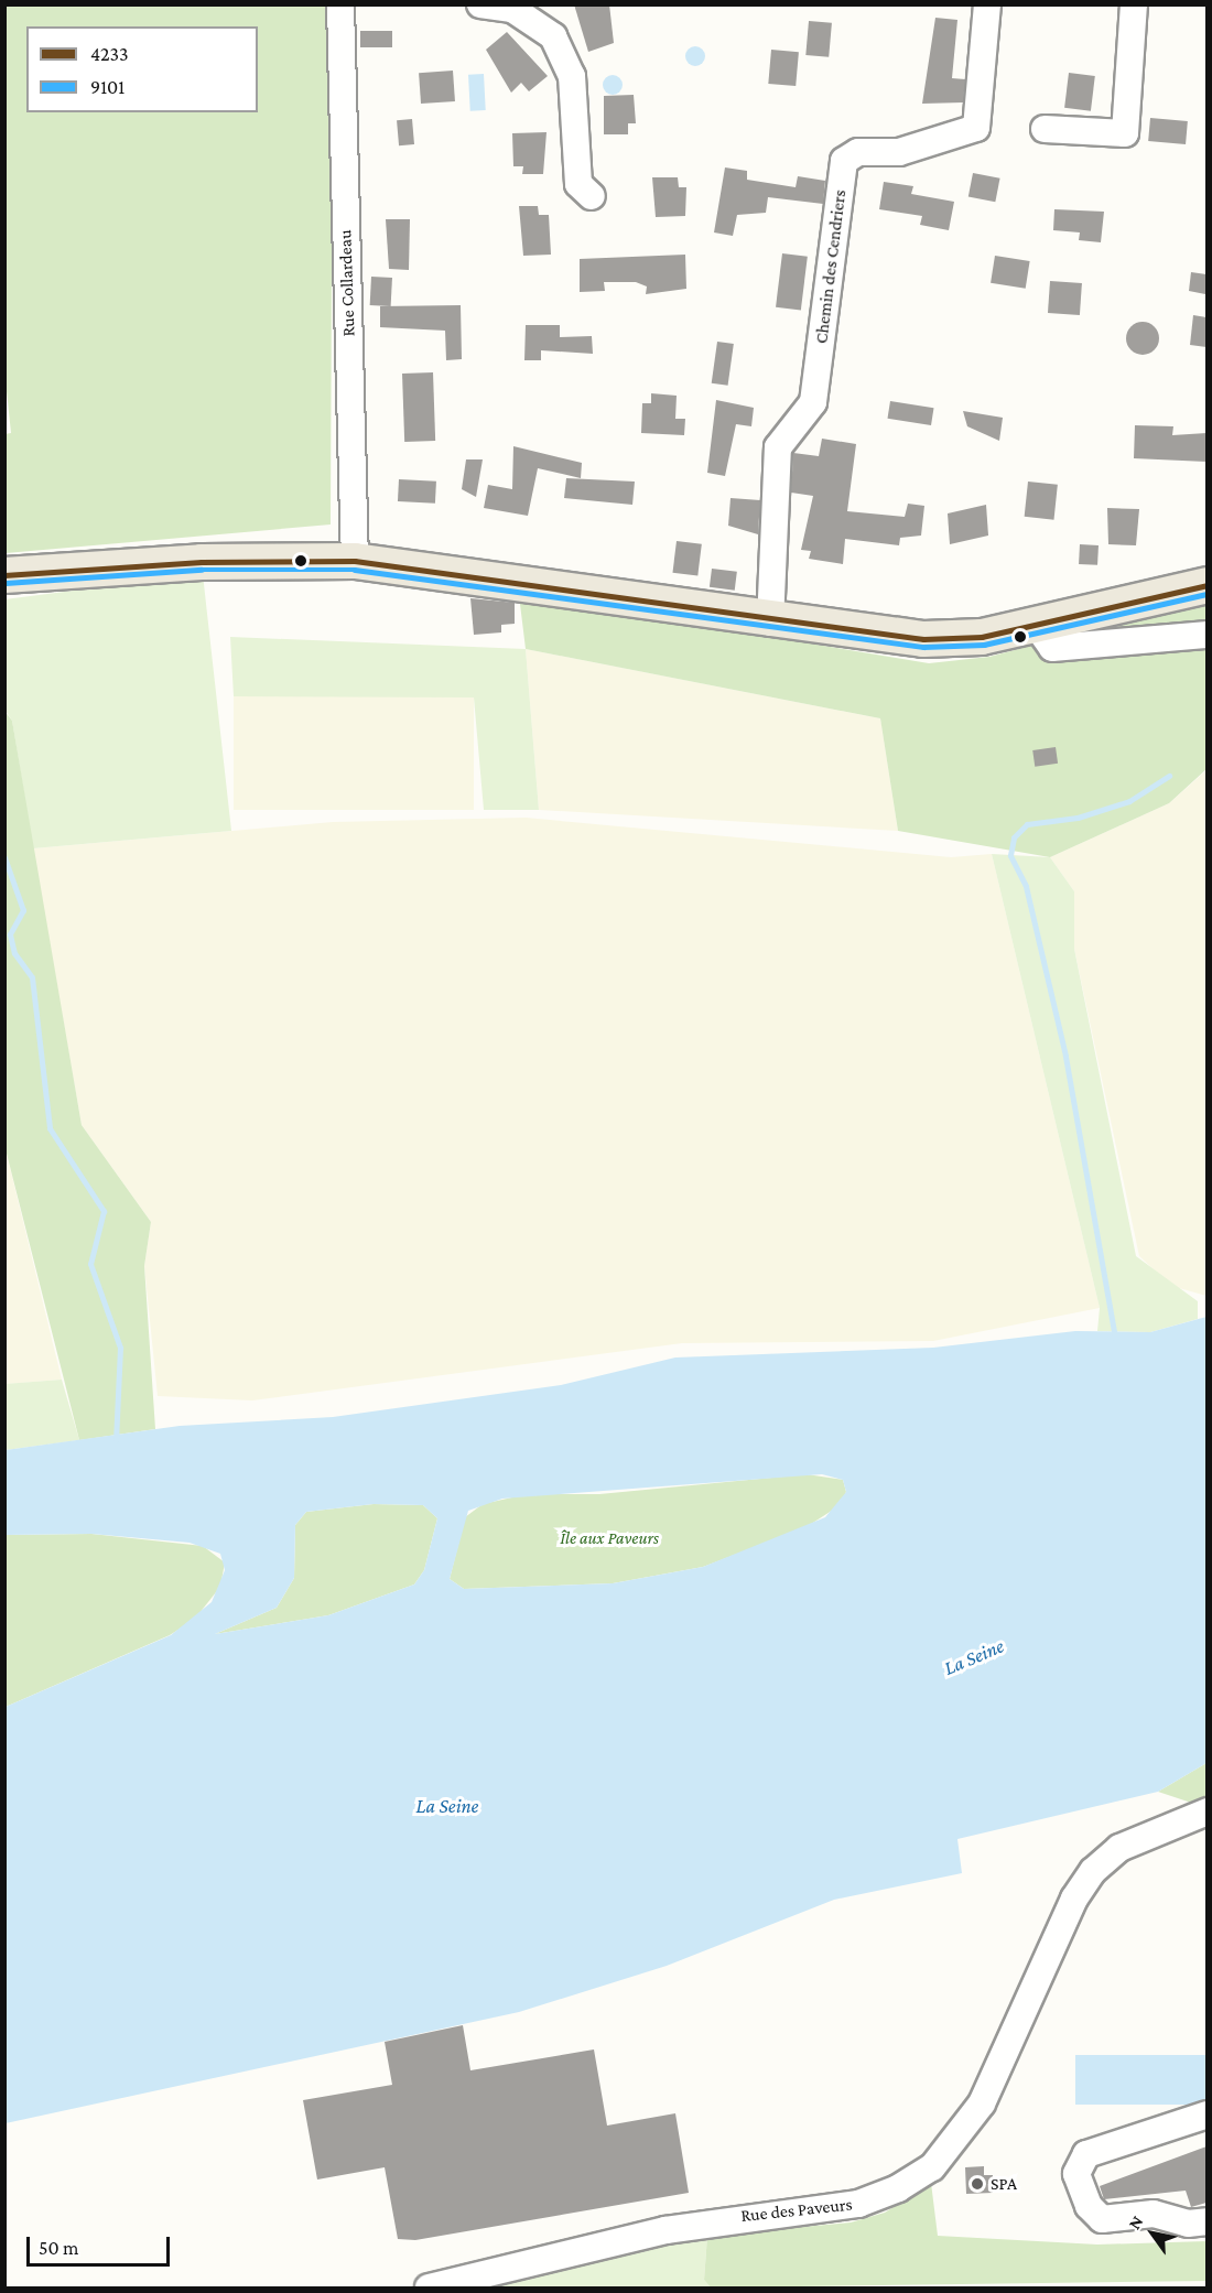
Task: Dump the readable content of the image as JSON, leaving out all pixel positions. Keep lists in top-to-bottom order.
{
  "streets": {
    "street": ["Chemin des Cendriers", "Rue Collardeau", "Rue des Paveurs"]
  },
  "water": ["La Seine"],
  "parks": ["Île aux Paveurs"],
  "places": ["SPA"],
  "lines": ["transit line 4233", "transit line 9101"],
  "legend": ["4233", "9101"],
  "scale_bar": "50 m",
  "north": "top left"
}
